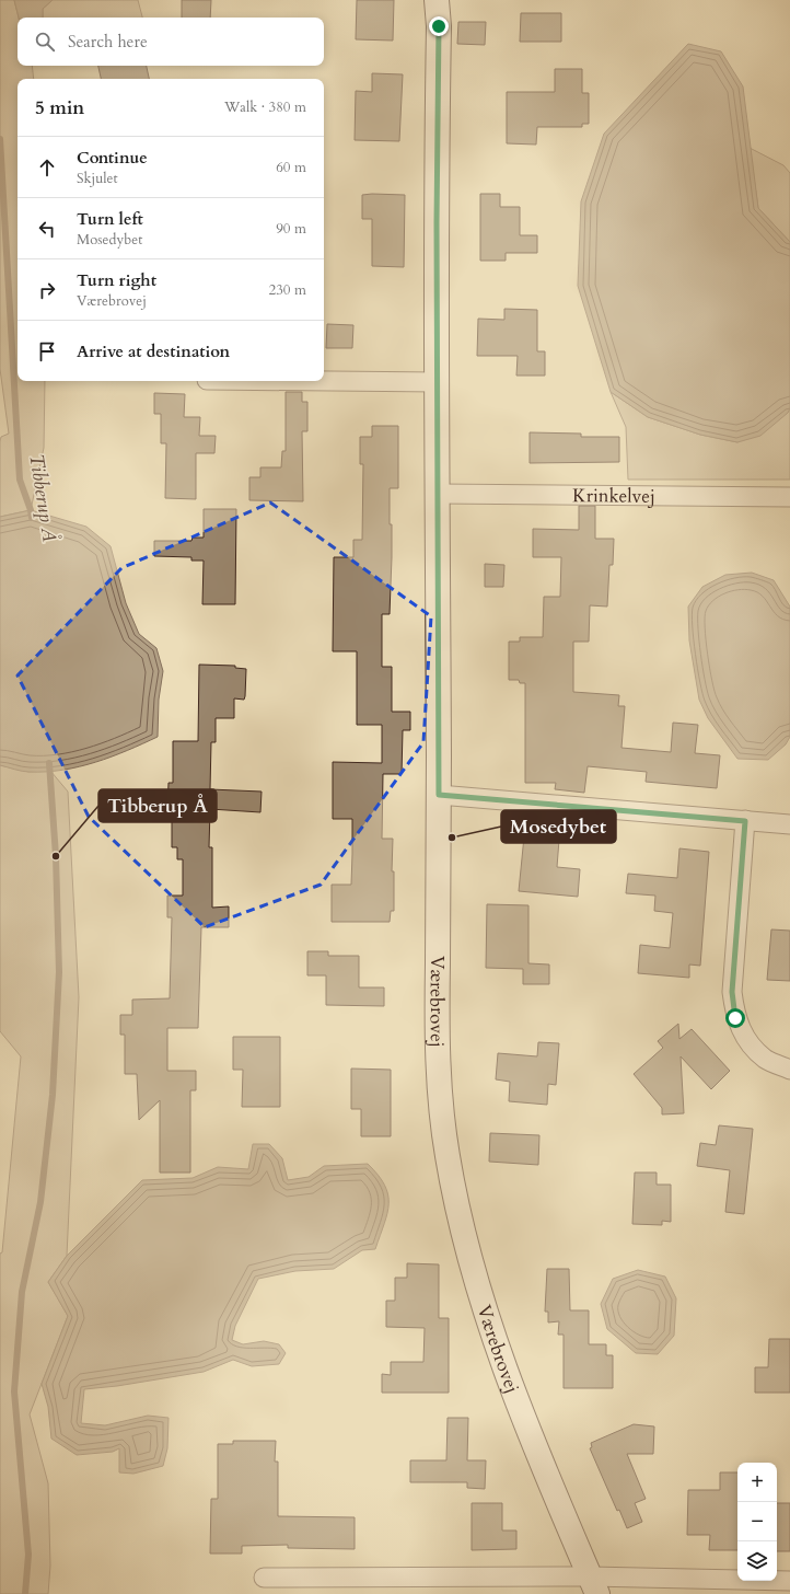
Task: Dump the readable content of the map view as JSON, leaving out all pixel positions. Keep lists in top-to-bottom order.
{
  "streets": {
    "street": ["Krinkelvej", "Værebrovej"]
  },
  "crossings": [
    ["Krinkelvej", "Værebrovej"]
  ],
  "water": ["Tibberup Å"],
  "places": ["Mosedybet", "Tibberup Å"],
  "page": {
    "search": "Search here",
    "heading": ["5 min", "Walk · 380 m"],
    "list": [
      ["Continue", "Skjulet", "60 m"],
      ["Turn left", "Mosedybet", "90 m"],
      ["Turn right", "Værebrovej", "230 m"],
      "Arrive at destination"
    ],
    "map_buttons": ["+", "−"]
  }
}
